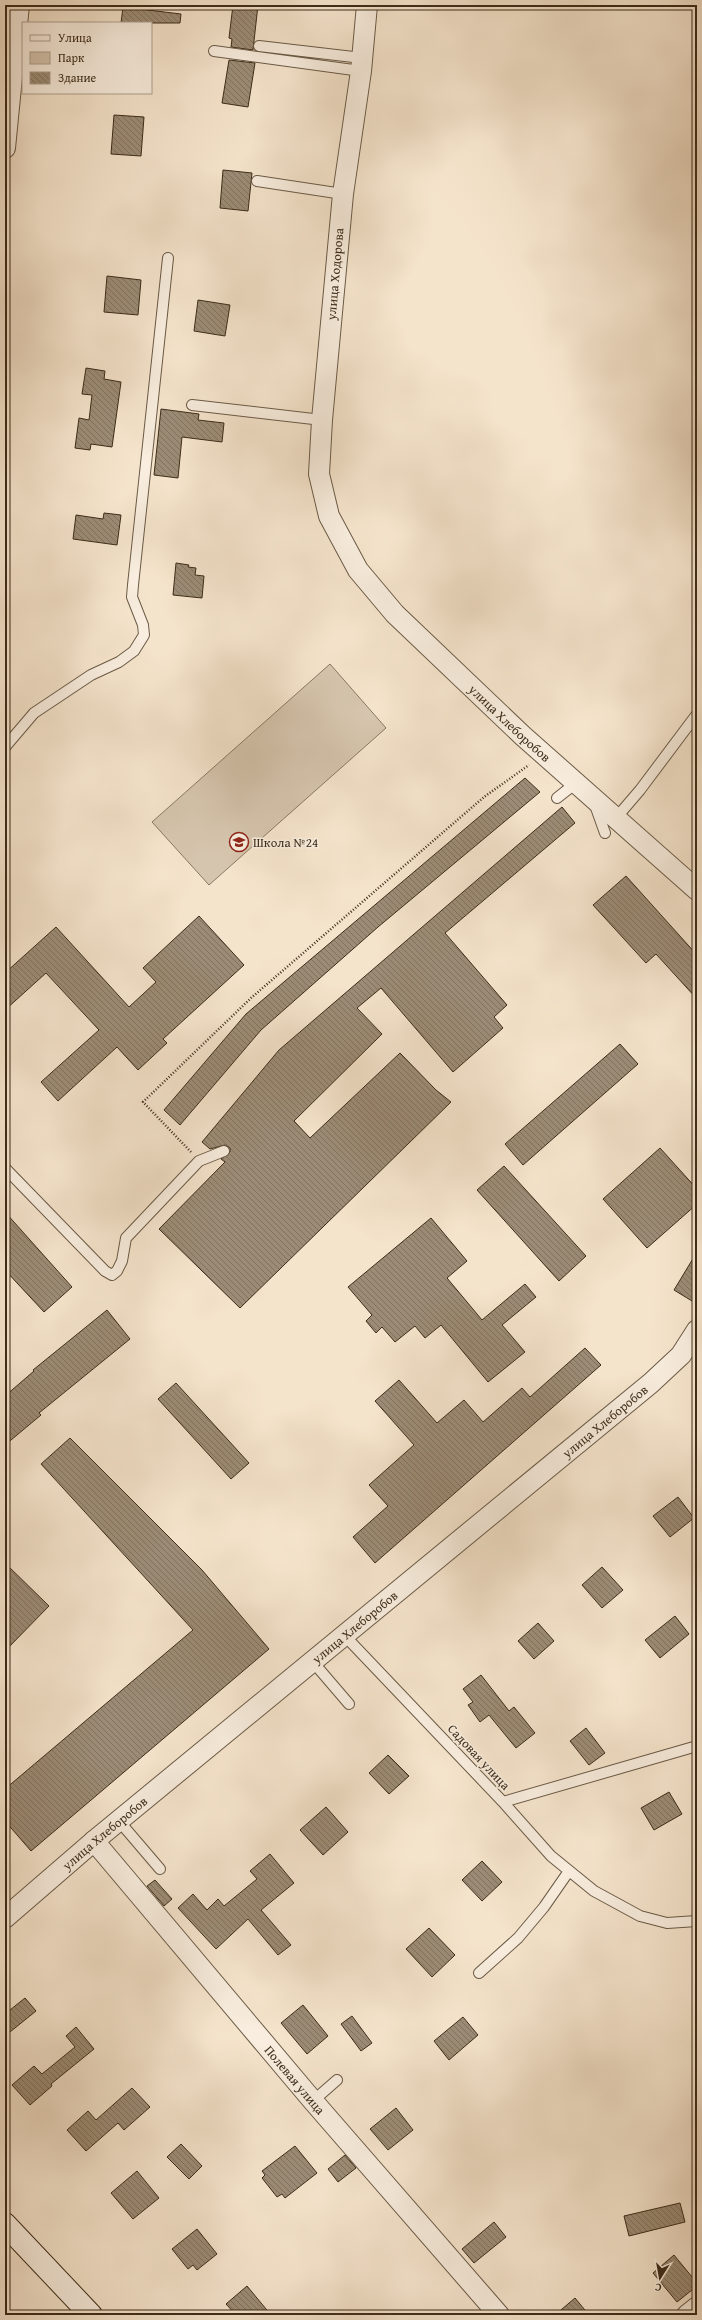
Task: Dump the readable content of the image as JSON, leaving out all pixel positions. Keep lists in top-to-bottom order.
{
  "streets": {
    "street": ["улица Ходорова", "улица Хлеборобов", "Полевая улица"],
    "lane": ["Садовая улица"]
  },
  "crossings": [
    ["улица Ходорова", "улица Хлеборобов"],
    ["улица Хлеборобов", "Садовая улица"],
    ["улица Хлеборобов", "Полевая улица"]
  ],
  "places": {
    "school or university": ["Школа №24"]
  },
  "legend": ["Улица", "Парк", "Здание"],
  "north": "bottom"
}
